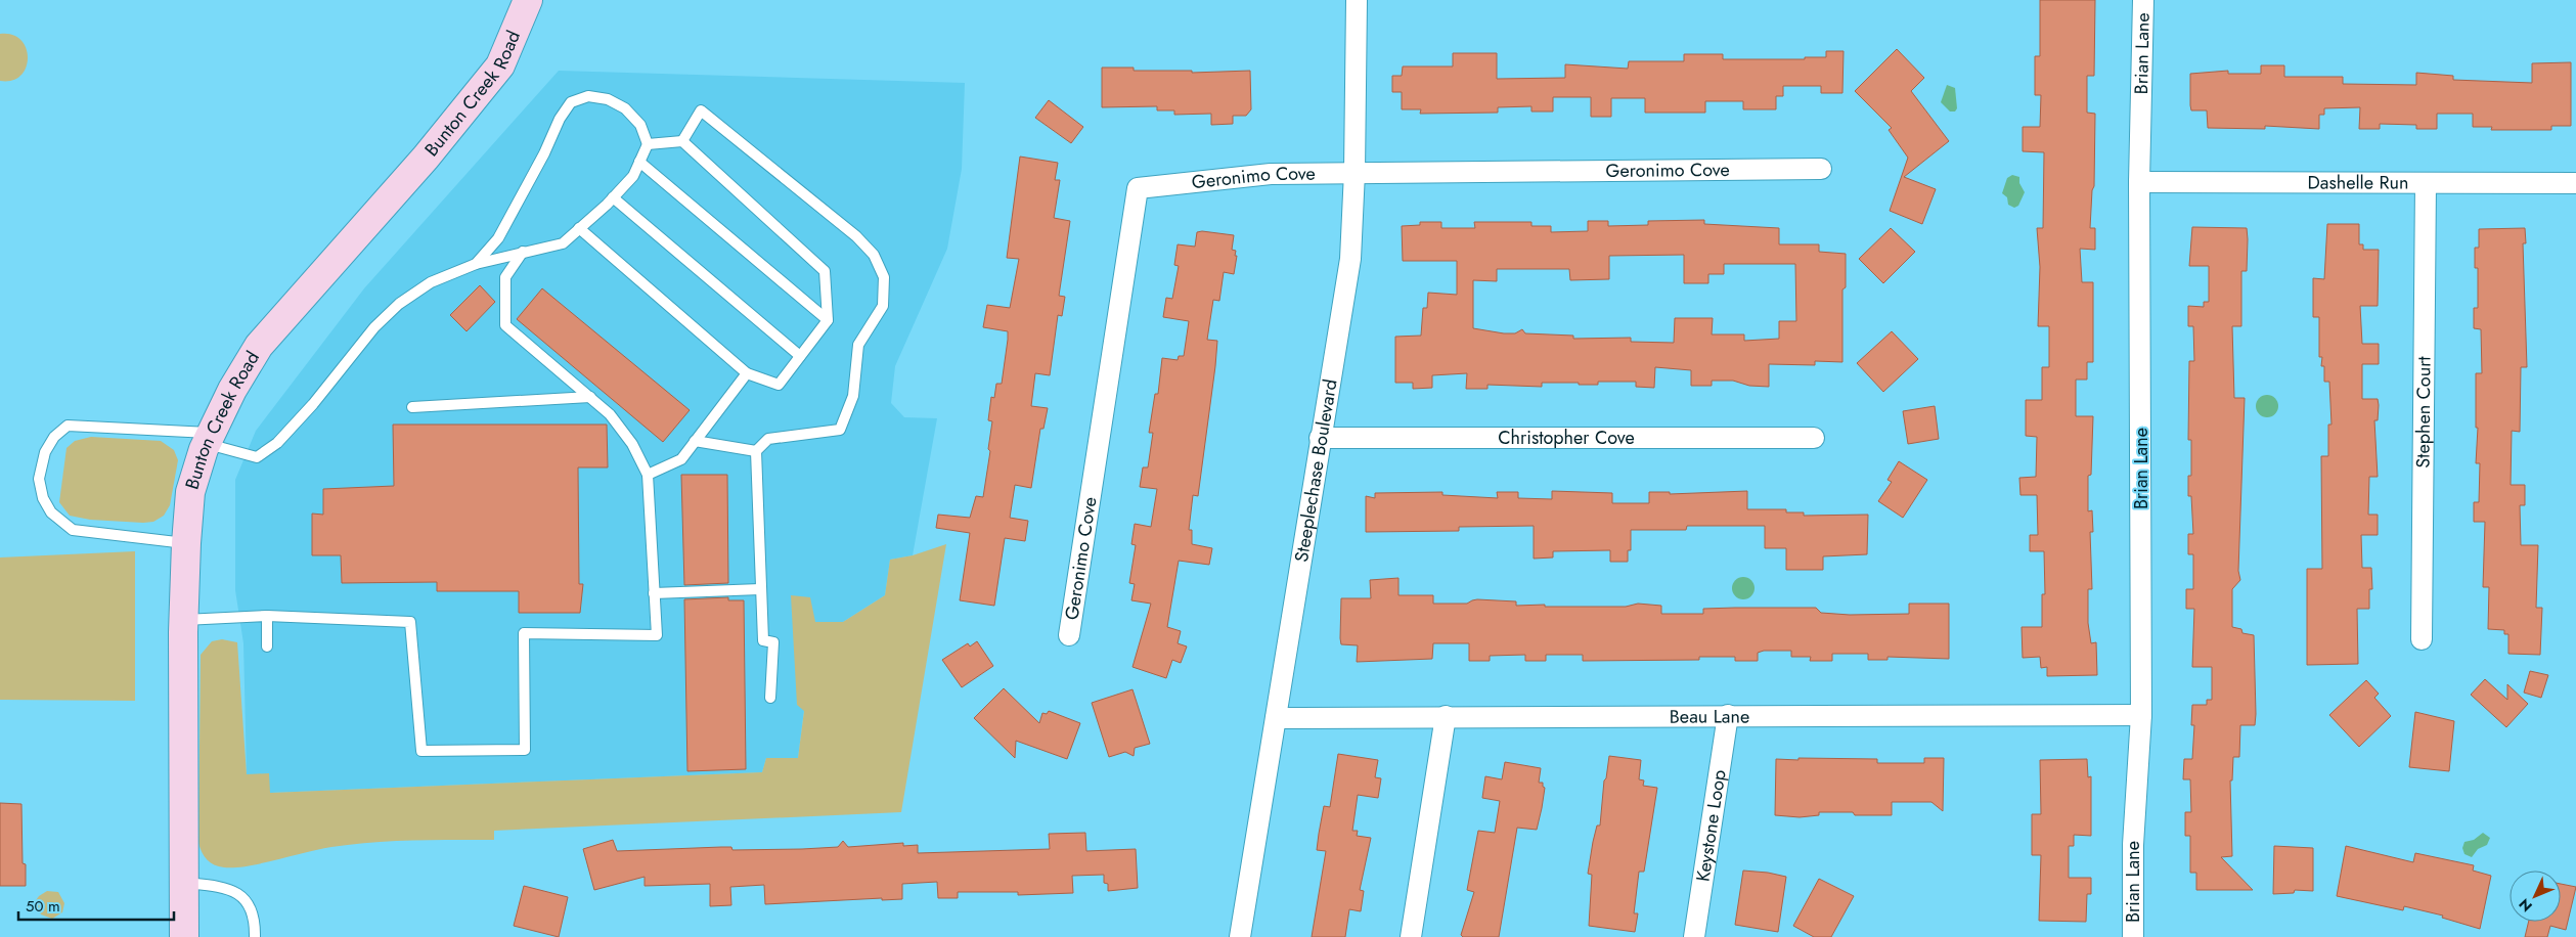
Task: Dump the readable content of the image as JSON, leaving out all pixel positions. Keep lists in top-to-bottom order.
{
  "streets": {
    "street": [
      "Brian Lane",
      "Bunton Creek Road",
      "Geronimo Cove",
      "Dashelle Run",
      "Stephen Court",
      "Christopher Cove",
      "Steeplechase Boulevard",
      "Beau Lane",
      "Keystone Loop"
    ]
  },
  "crossings": [
    ["Brian Lane", "Dashelle Run"],
    ["Brian Lane", "Beau Lane"],
    ["Geronimo Cove", "Steeplechase Boulevard"],
    ["Dashelle Run", "Stephen Court"],
    ["Christopher Cove", "Steeplechase Boulevard"],
    ["Steeplechase Boulevard", "Beau Lane"],
    ["Beau Lane", "Keystone Loop"]
  ],
  "scale_bar": "50 m",
  "north": "bottom left"
}
